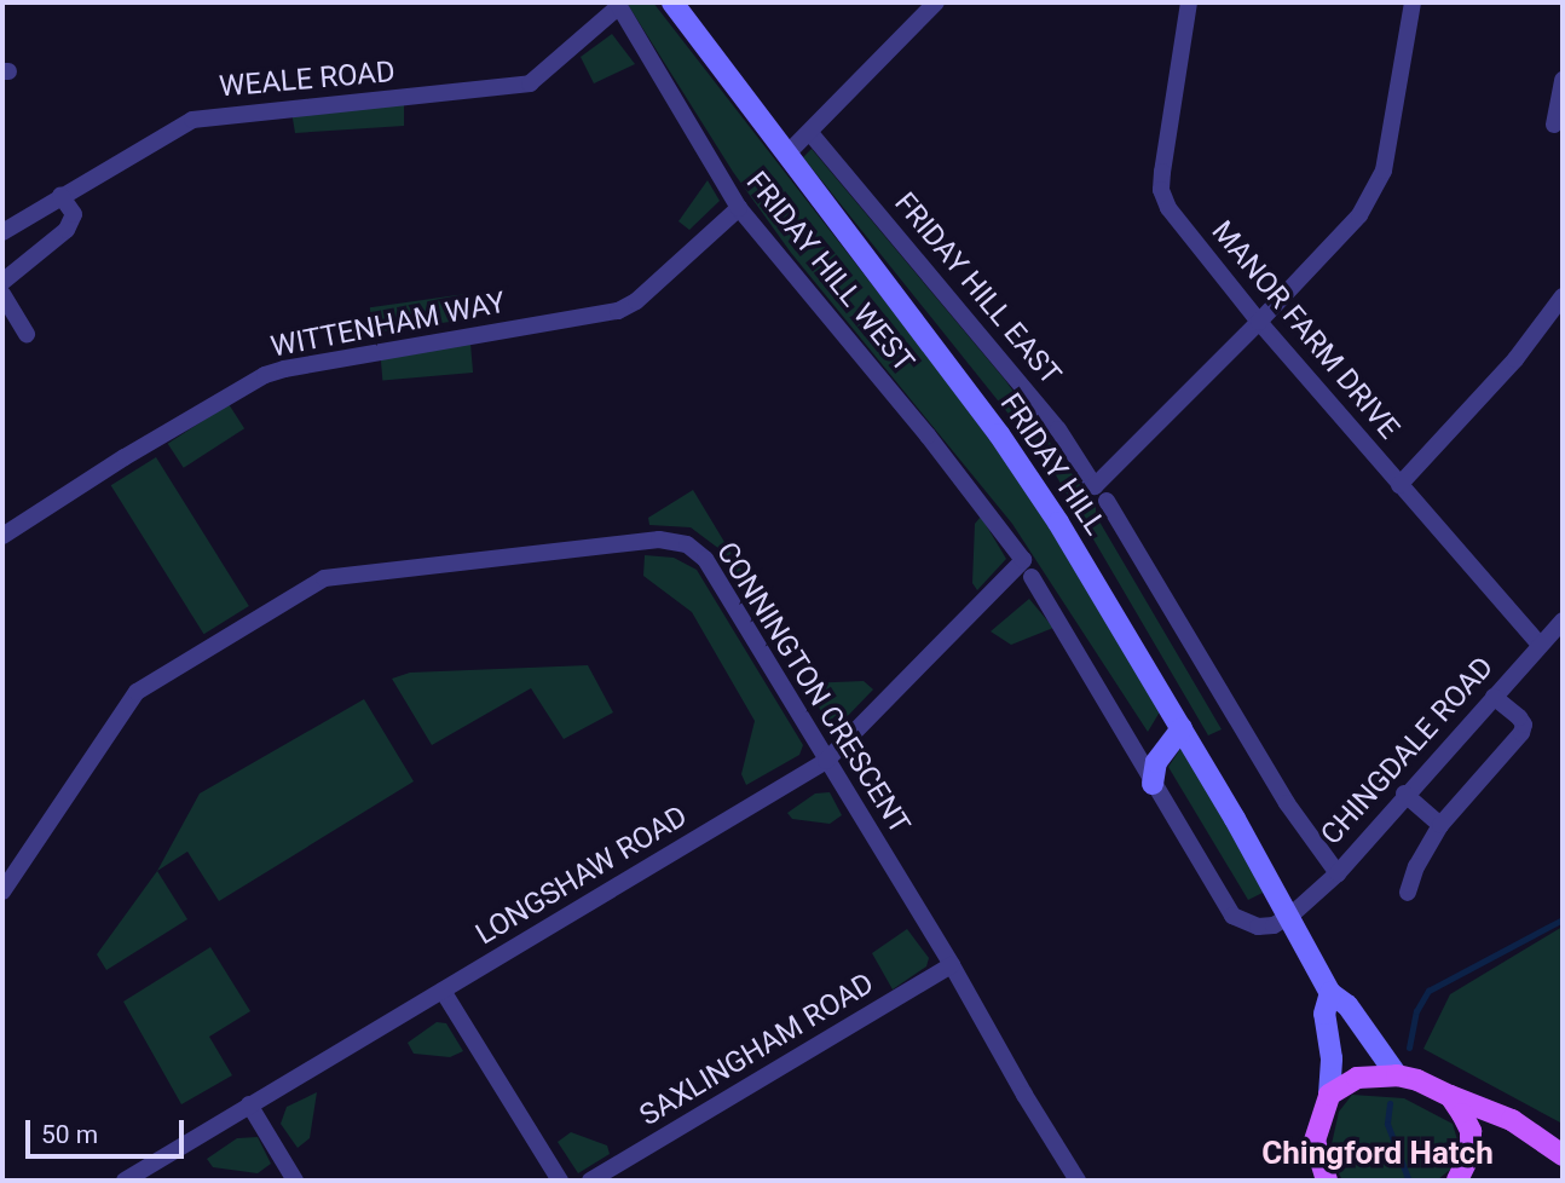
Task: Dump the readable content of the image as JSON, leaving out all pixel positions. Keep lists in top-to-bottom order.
{
  "streets": {
    "main road": ["FRIDAY HILL"],
    "street": [
      "WEALE ROAD",
      "FRIDAY HILL WEST",
      "FRIDAY HILL EAST",
      "WITTENHAM WAY",
      "MANOR FARM DRIVE",
      "CONNINGTON CRESCENT",
      "CHINGDALE ROAD",
      "LONGSHAW ROAD",
      "SAXLINGHAM ROAD"
    ]
  },
  "crossings": [
    ["WEALE ROAD", "FRIDAY HILL WEST"],
    ["FRIDAY HILL WEST", "WITTENHAM WAY"],
    ["FRIDAY HILL WEST", "LONGSHAW ROAD"],
    ["FRIDAY HILL EAST", "CHINGDALE ROAD"],
    ["MANOR FARM DRIVE", "CHINGDALE ROAD"],
    ["FRIDAY HILL", "CHINGDALE ROAD"],
    ["CONNINGTON CRESCENT", "LONGSHAW ROAD"],
    ["CONNINGTON CRESCENT", "SAXLINGHAM ROAD"]
  ],
  "districts": ["Chingford Hatch"],
  "scale_bar": "50 m"
}
